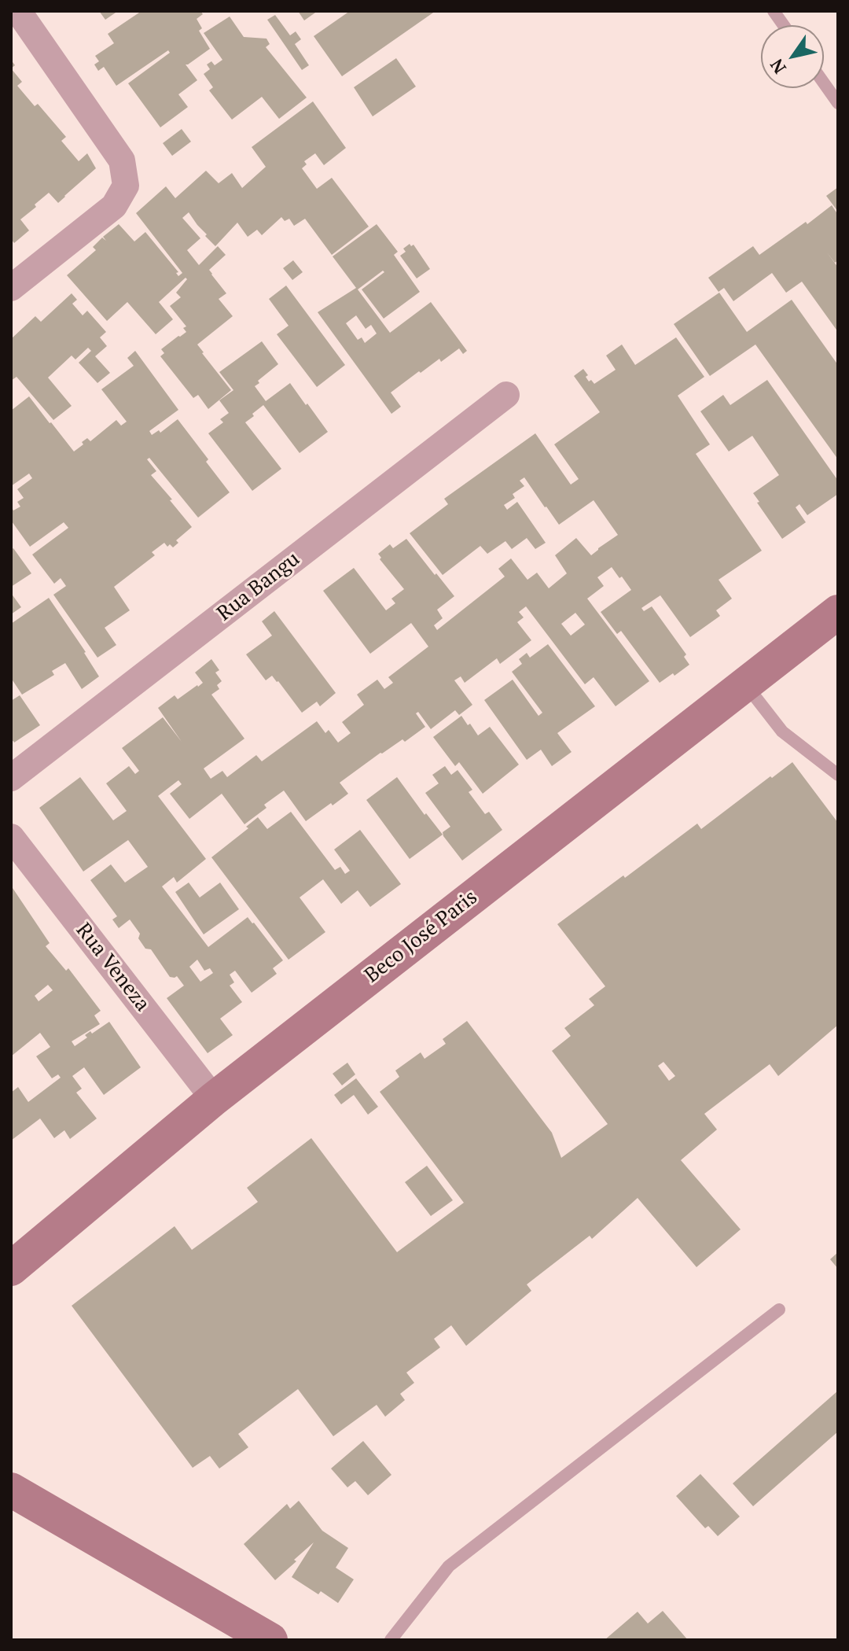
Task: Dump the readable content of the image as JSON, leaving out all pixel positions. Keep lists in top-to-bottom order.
{
  "streets": {
    "street": ["Rua Bangu", "Beco José Paris", "Rua Veneza"]
  },
  "crossings": [
    ["Beco José Paris", "Rua Veneza"]
  ],
  "north": "bottom left"
}
